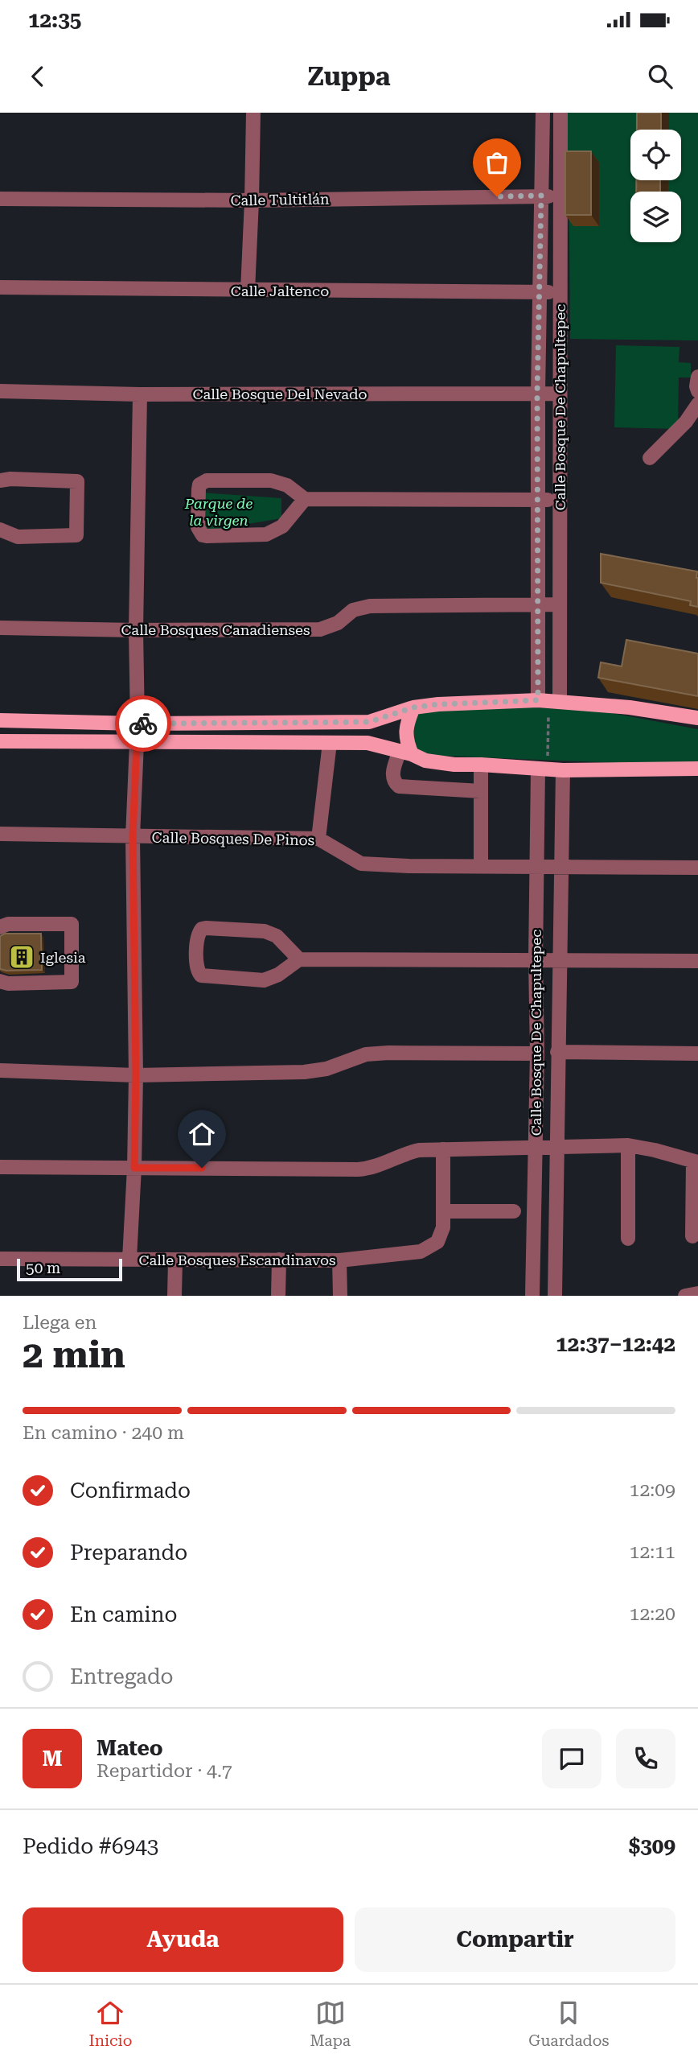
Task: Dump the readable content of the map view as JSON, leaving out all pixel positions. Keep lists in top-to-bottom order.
{
  "streets": {
    "street": [
      "Calle Tultitlán",
      "Calle Jaltenco",
      "Calle Bosque Del Nevado",
      "Calle Bosque De Chapultepec",
      "Calle Bosques Canadienses",
      "Calle Bosques De Pinos",
      "Calle Bosques Escandinavos"
    ]
  },
  "crossings": [
    ["Calle Tultitlán", "Calle Bosque De Chapultepec"],
    ["Calle Jaltenco", "Calle Bosque De Chapultepec"],
    ["Calle Bosque Del Nevado", "Calle Bosque De Chapultepec"],
    ["Calle Bosque De Chapultepec", "Calle Bosques Canadienses"],
    ["Calle Bosque De Chapultepec", "Calle Bosques De Pinos"]
  ],
  "parks": ["Parque de la virgen"],
  "places": {
    "building": ["Iglesia"]
  },
  "scale_bar": "50 m",
  "page": {
    "status": "12:35",
    "header": "Zuppa",
    "scale": "50 m",
    "heading": ["2 min", "Llega en", "12:37–12:42"],
    "panel": [
      "Mateo",
      "Repartidor · 4.7",
      "Pedido #6943",
      "$309"
    ],
    "bar": "En camino · 240 m",
    "list": [
      ["Confirmado", "12:09"],
      ["Preparando", "12:11"],
      ["En camino", "12:20"],
      "Entregado"
    ],
    "round": "M",
    "buttons": ["Ayuda", "Compartir"],
    "tabs": ["Inicio", "Mapa", "Guardados"]
  }
}
